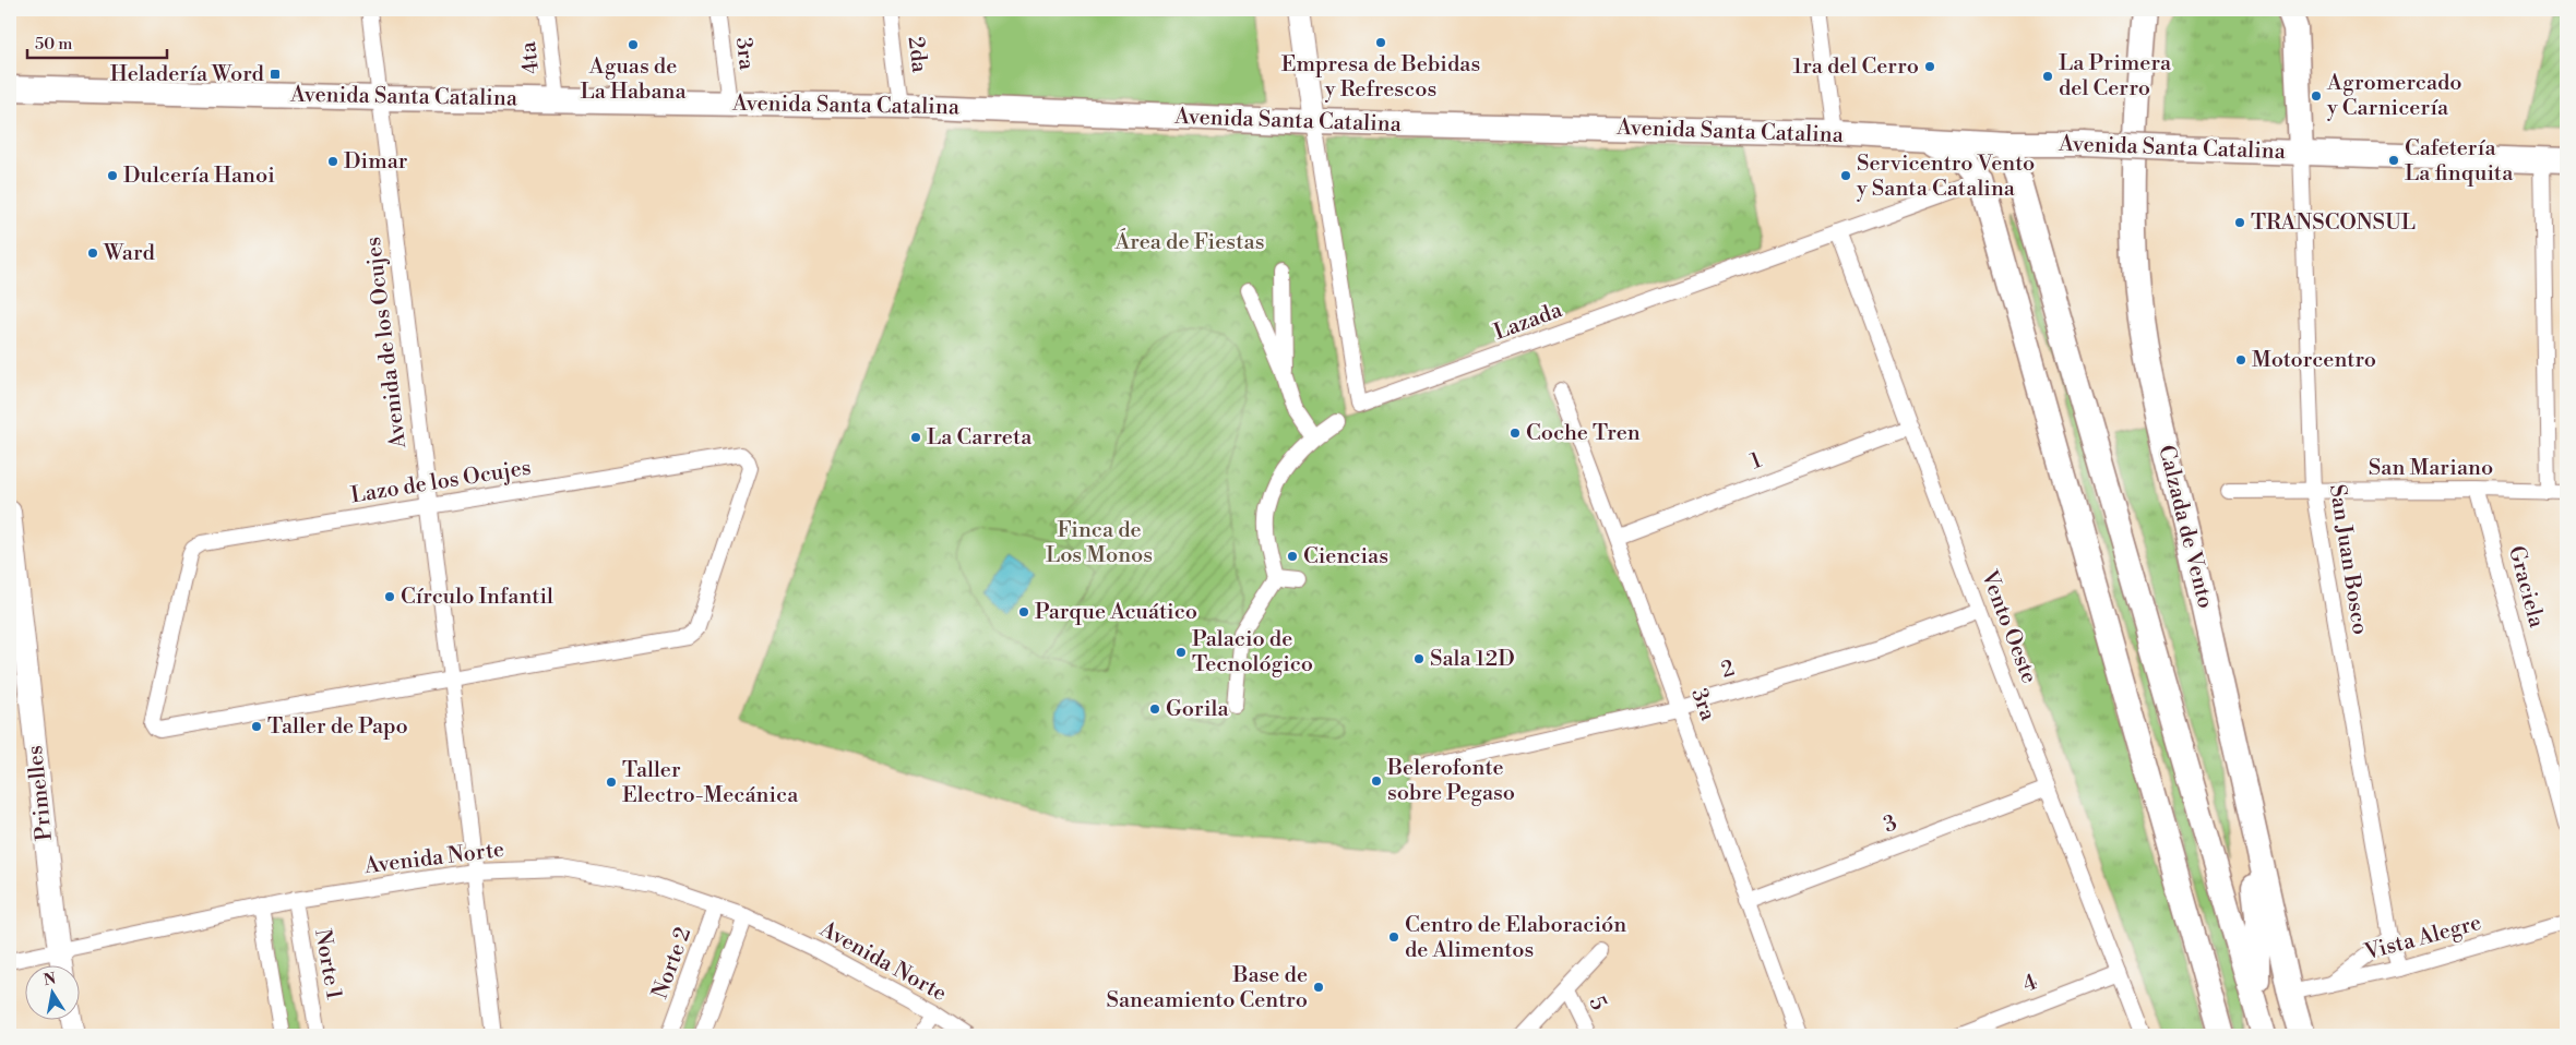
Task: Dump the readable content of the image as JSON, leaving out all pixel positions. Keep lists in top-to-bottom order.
{
  "streets": {
    "main road": ["Avenida Santa Catalina", "Calzada de Vento"],
    "street": [
      "3ra",
      "2da",
      "4ta",
      "Lazada",
      "Avenida de los Ocujes",
      "1",
      "San Mariano",
      "Lazo de los Ocujes",
      "San Juan Bosco",
      "Graciela",
      "Vento Oeste",
      "2",
      "Primelles",
      "3",
      "Avenida Norte",
      "Vista Alegre",
      "Norte 2",
      "Norte 1",
      "4",
      "5"
    ]
  },
  "crossings": [
    ["3ra", "Avenida Santa Catalina"],
    ["3ra", "1"],
    ["3ra", "2"],
    ["3ra", "3"],
    ["2da", "Avenida Santa Catalina"],
    ["4ta", "Avenida Santa Catalina"],
    ["Avenida Santa Catalina", "Lazada"],
    ["Avenida Santa Catalina", "Avenida de los Ocujes"],
    ["Avenida Santa Catalina", "San Juan Bosco"],
    ["Lazada", "Vento Oeste"],
    ["Avenida de los Ocujes", "Lazo de los Ocujes"],
    ["Avenida de los Ocujes", "Avenida Norte"],
    ["1", "Vento Oeste"],
    ["San Mariano", "San Juan Bosco"],
    ["San Mariano", "Graciela"],
    ["Calzada de Vento", "Vista Alegre"],
    ["San Juan Bosco", "Vista Alegre"],
    ["Vento Oeste", "2"],
    ["Vento Oeste", "3"],
    ["Vento Oeste", "4"],
    ["Primelles", "Avenida Norte"],
    ["Avenida Norte", "Norte 2"],
    ["Avenida Norte", "Norte 1"]
  ],
  "parks": ["Área de Fiestas", "Finca de Los Monos"],
  "places": {
    "other": [
      "Empresa de Bebidas y Refrescos",
      "Aguas de La Habana",
      "1ra del Cerro",
      "La Primera del Cerro",
      "Agromercado y Carnicería",
      "Cafetería La finquita",
      "Dimar",
      "Dulcería Hanoi",
      "Servicentro Vento y Santa Catalina",
      "TRANSCONSUL",
      "Ward",
      "Motorcentro",
      "Coche Tren",
      "La Carreta",
      "Ciencias",
      "Círculo Infantil",
      "Parque Acuático",
      "Palacio de Tecnológico",
      "Sala 12D",
      "Gorila",
      "Taller de Papo",
      "Belerofonte sobre Pegaso",
      "Taller Electro-Mecánica",
      "Centro de Elaboración de Alimentos",
      "Base de Saneamiento Centro"
    ],
    "transit": ["Heladería Word"]
  },
  "scale_bar": "50 m",
  "north": "top"
}
